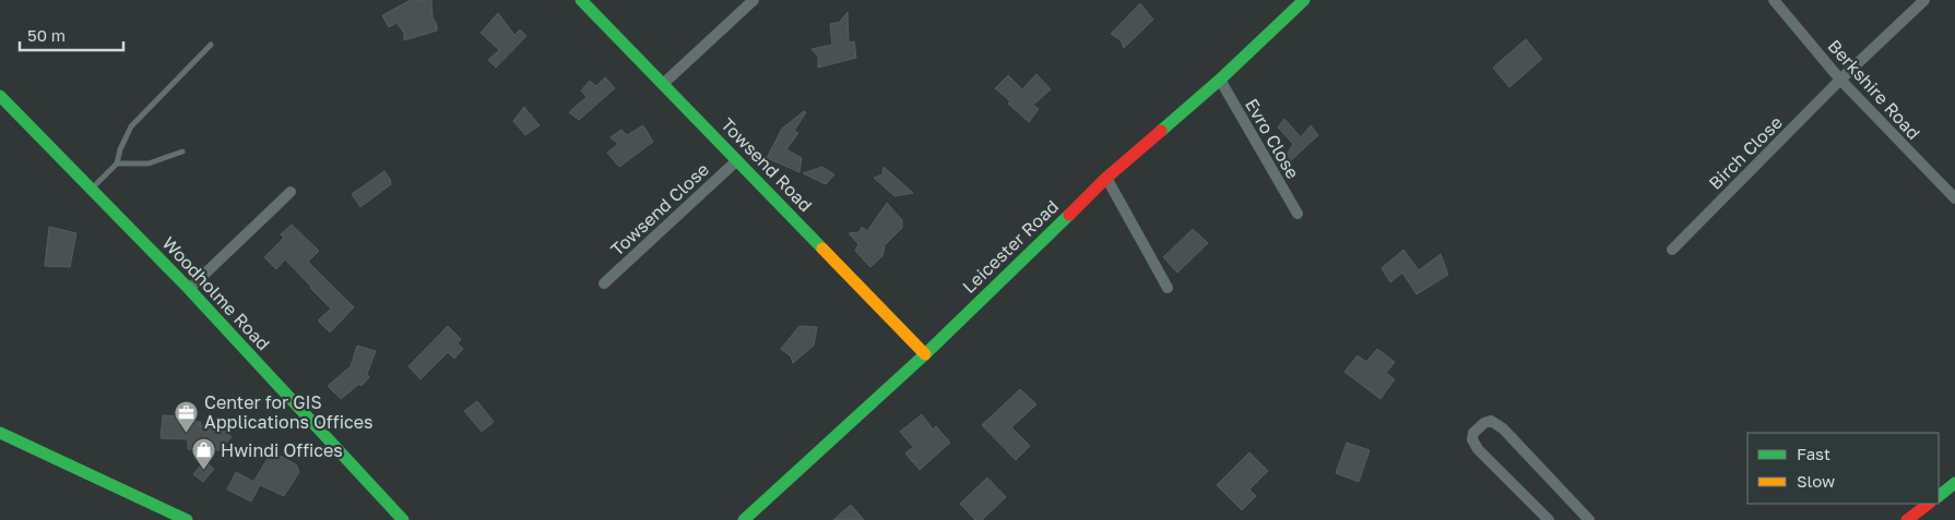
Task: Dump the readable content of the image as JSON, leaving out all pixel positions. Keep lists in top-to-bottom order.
{
  "streets": {
    "main road": ["Towsend Road", "Leicester Road", "Woodholme Road"],
    "street": [
      "Berkshire Road",
      "Evro Close",
      "Birch Close",
      "Towsend Close"
    ]
  },
  "crossings": [
    ["Berkshire Road", "Birch Close"],
    ["Evro Close", "Leicester Road"],
    ["Towsend Road", "Towsend Close"],
    ["Towsend Road", "Leicester Road"]
  ],
  "places": {
    "office": ["Center for GIS Applications Offices"],
    "shop": ["Hwindi Offices"]
  },
  "legend": ["Fast", "Slow"],
  "scale_bar": "50 m"
}
